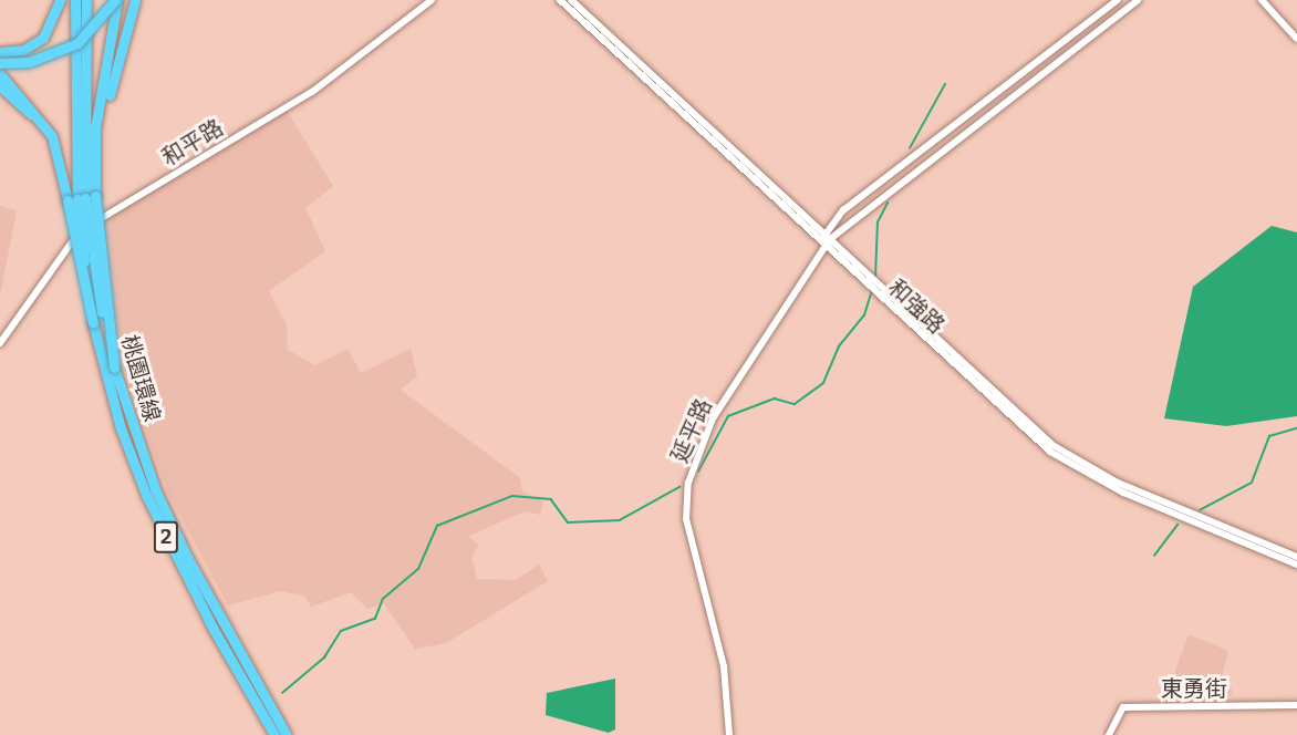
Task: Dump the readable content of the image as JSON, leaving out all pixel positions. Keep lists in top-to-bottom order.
{
  "streets": {
    "highway": ["桃園環線", "2"],
    "street": [
      "和平路",
      "和強路",
      "延平路",
      "東勇街"
    ]
  },
  "crossings": [
    ["和強路", "延平路"]
  ]
}
